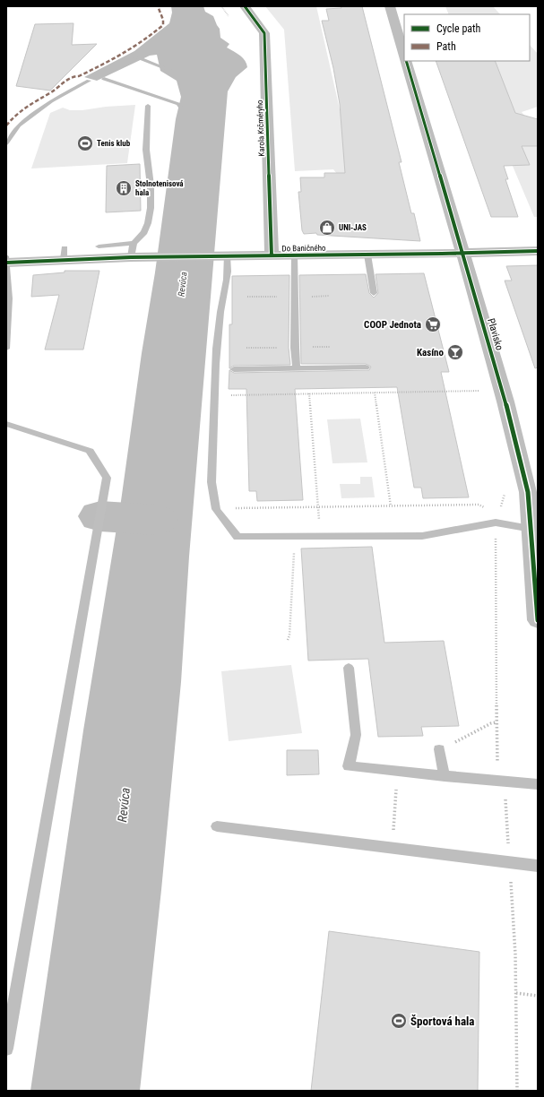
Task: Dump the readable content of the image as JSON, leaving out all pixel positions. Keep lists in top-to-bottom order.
{
  "streets": {
    "street": ["Karola Krčméryho", "Do Baničného", "Plavisko"]
  },
  "crossings": [
    ["Karola Krčméryho", "Do Baničného"],
    ["Do Baničného", "Plavisko"]
  ],
  "water": ["Revúca"],
  "places": {
    "sports": ["Tenis klub", "Športová hala"],
    "building": ["Stolnotenisová hala"],
    "shop": ["UNI-JAS"],
    "supermarket": ["COOP Jednota"],
    "bar": ["Kasíno"]
  },
  "legend": ["Cycle path", "Path"]
}
